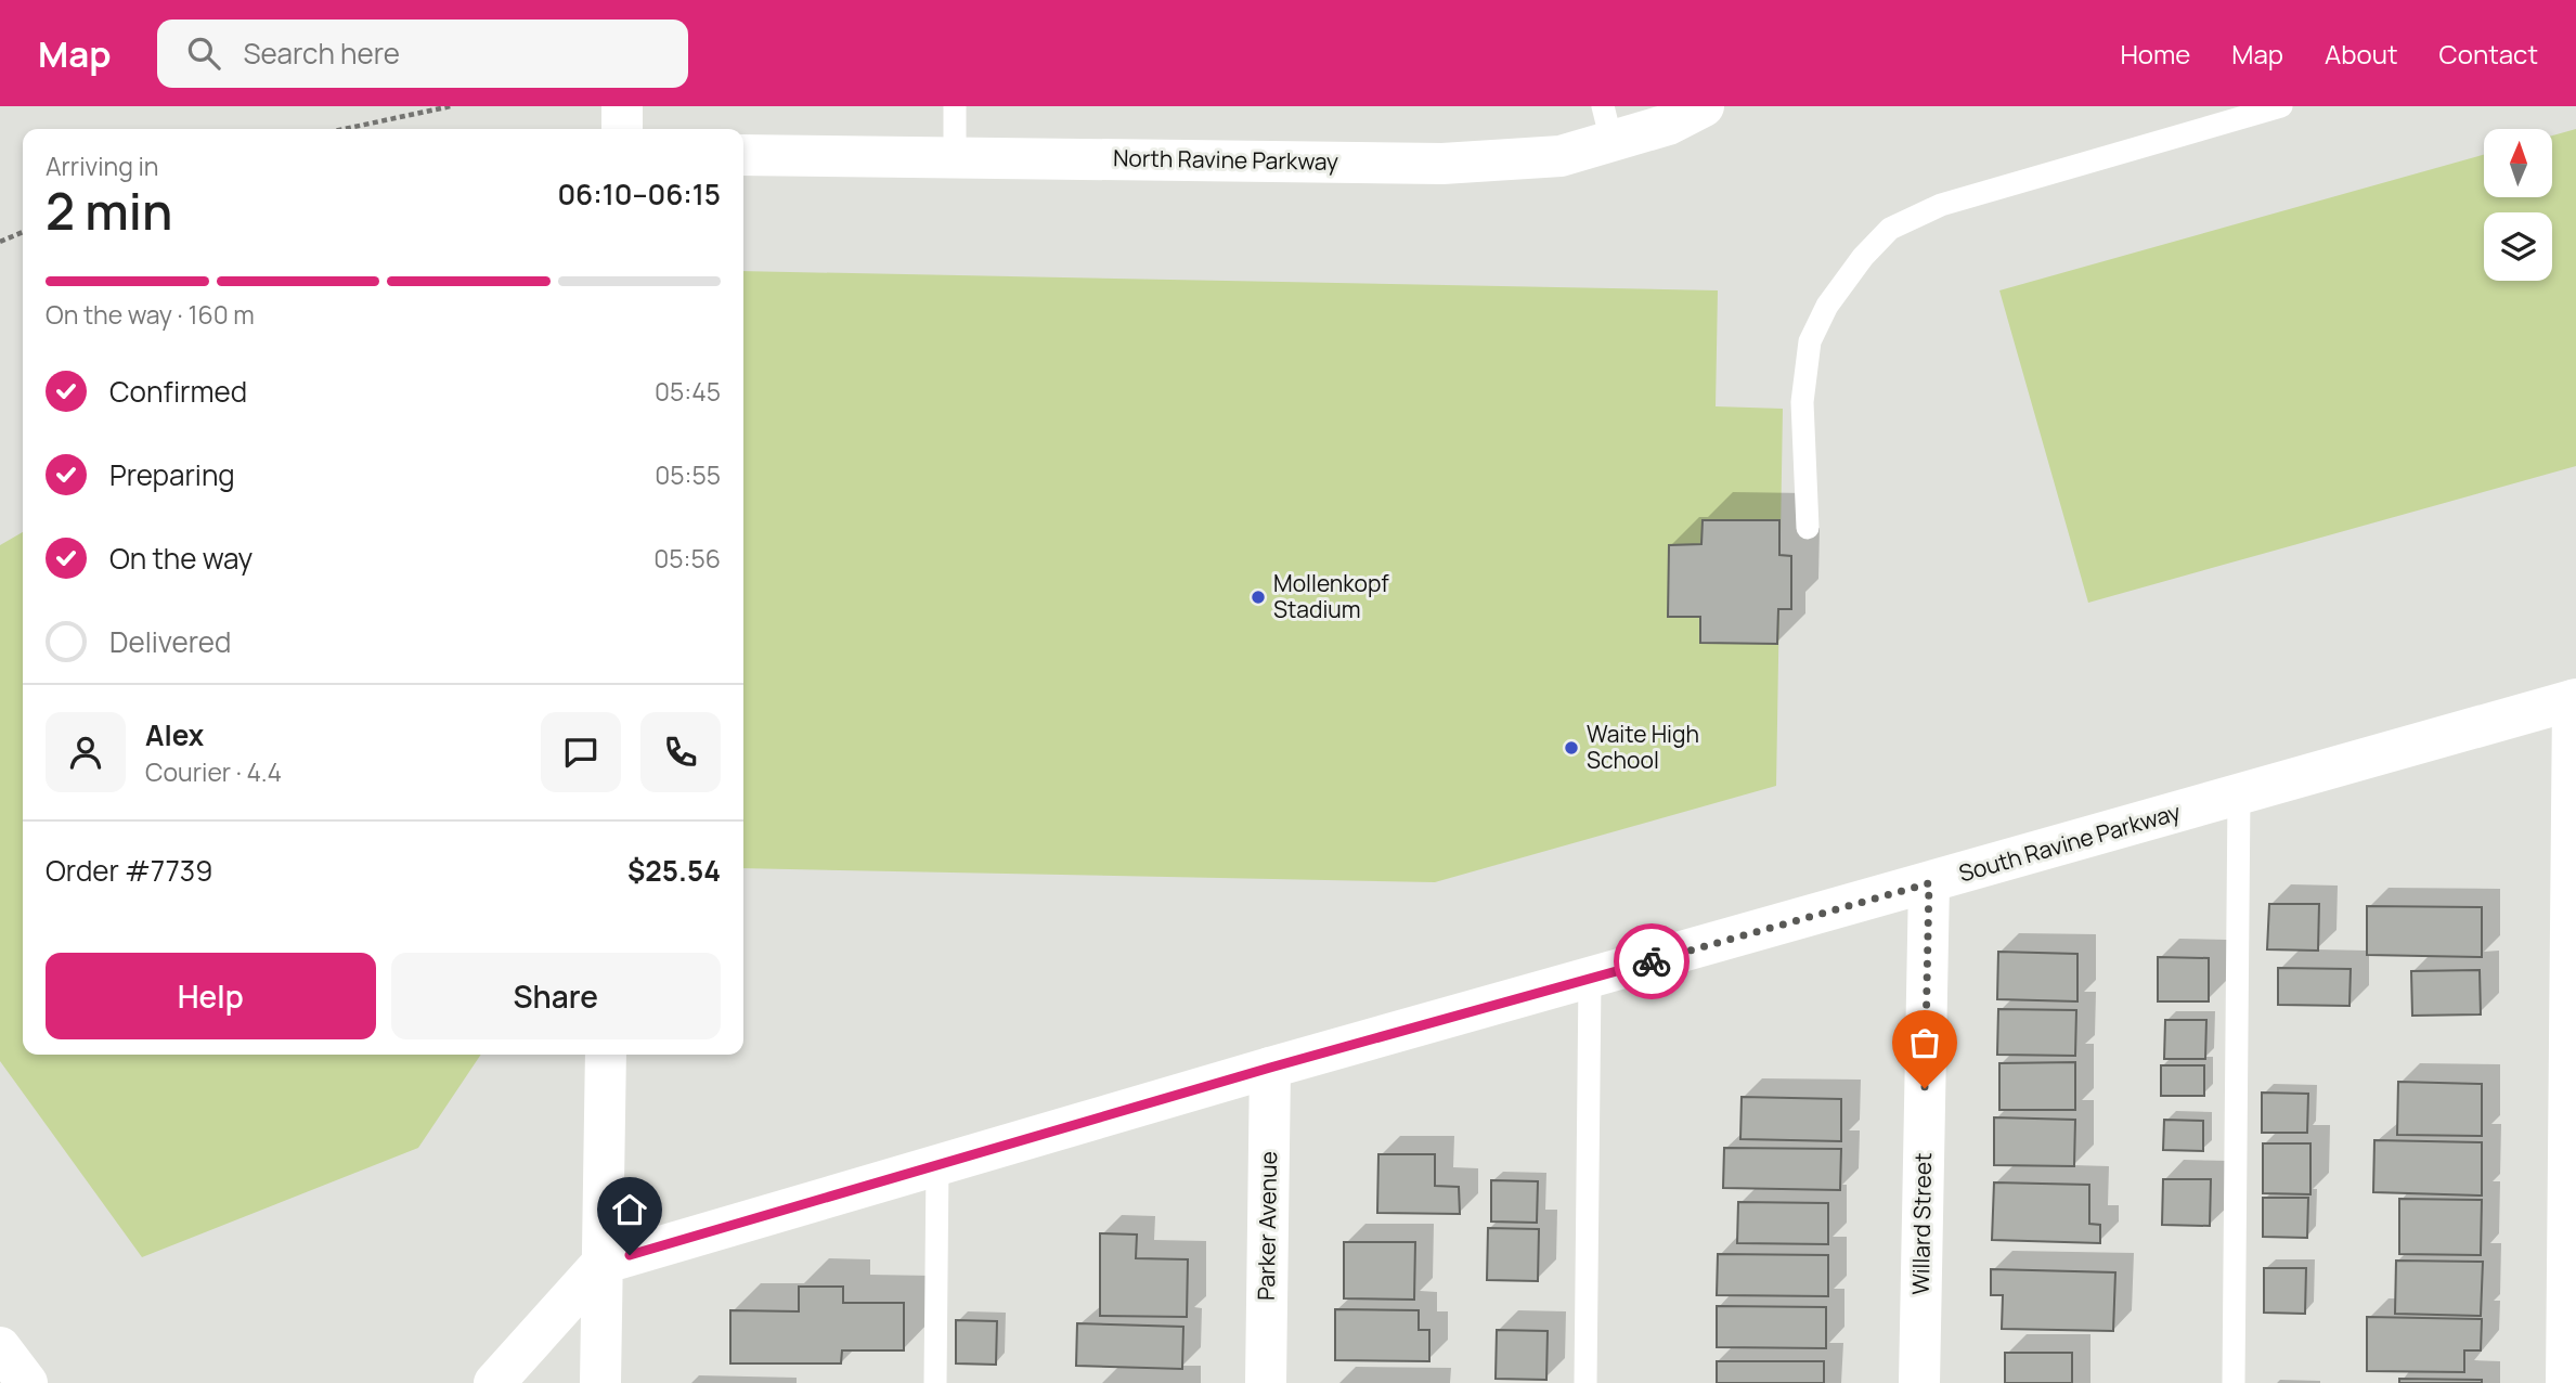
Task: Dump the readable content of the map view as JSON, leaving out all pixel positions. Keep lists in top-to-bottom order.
{
  "streets": {
    "street": [
      "North Ravine Parkway",
      "South Ravine Parkway",
      "Willard Street",
      "Parker Avenue"
    ]
  },
  "crossings": [
    ["South Ravine Parkway", "Willard Street"],
    ["South Ravine Parkway", "Parker Avenue"]
  ],
  "places": ["Mollenkopf Stadium", "Waite High School"],
  "north": "top",
  "page": {
    "header": "Map",
    "search": "Search here",
    "nav": [
      "Home",
      "Map",
      "About",
      "Contact"
    ],
    "heading": ["2 min", "Arriving in", "06:10–06:15"],
    "panel": [
      "Alex",
      "Courier · 4.4",
      "Order #7739",
      "$25.54"
    ],
    "bar": "On the way · 160 m",
    "list": [
      ["Confirmed", "05:45"],
      ["Preparing", "05:55"],
      ["On the way", "05:56"],
      "Delivered"
    ],
    "buttons": ["Help", "Share"]
  }
}
